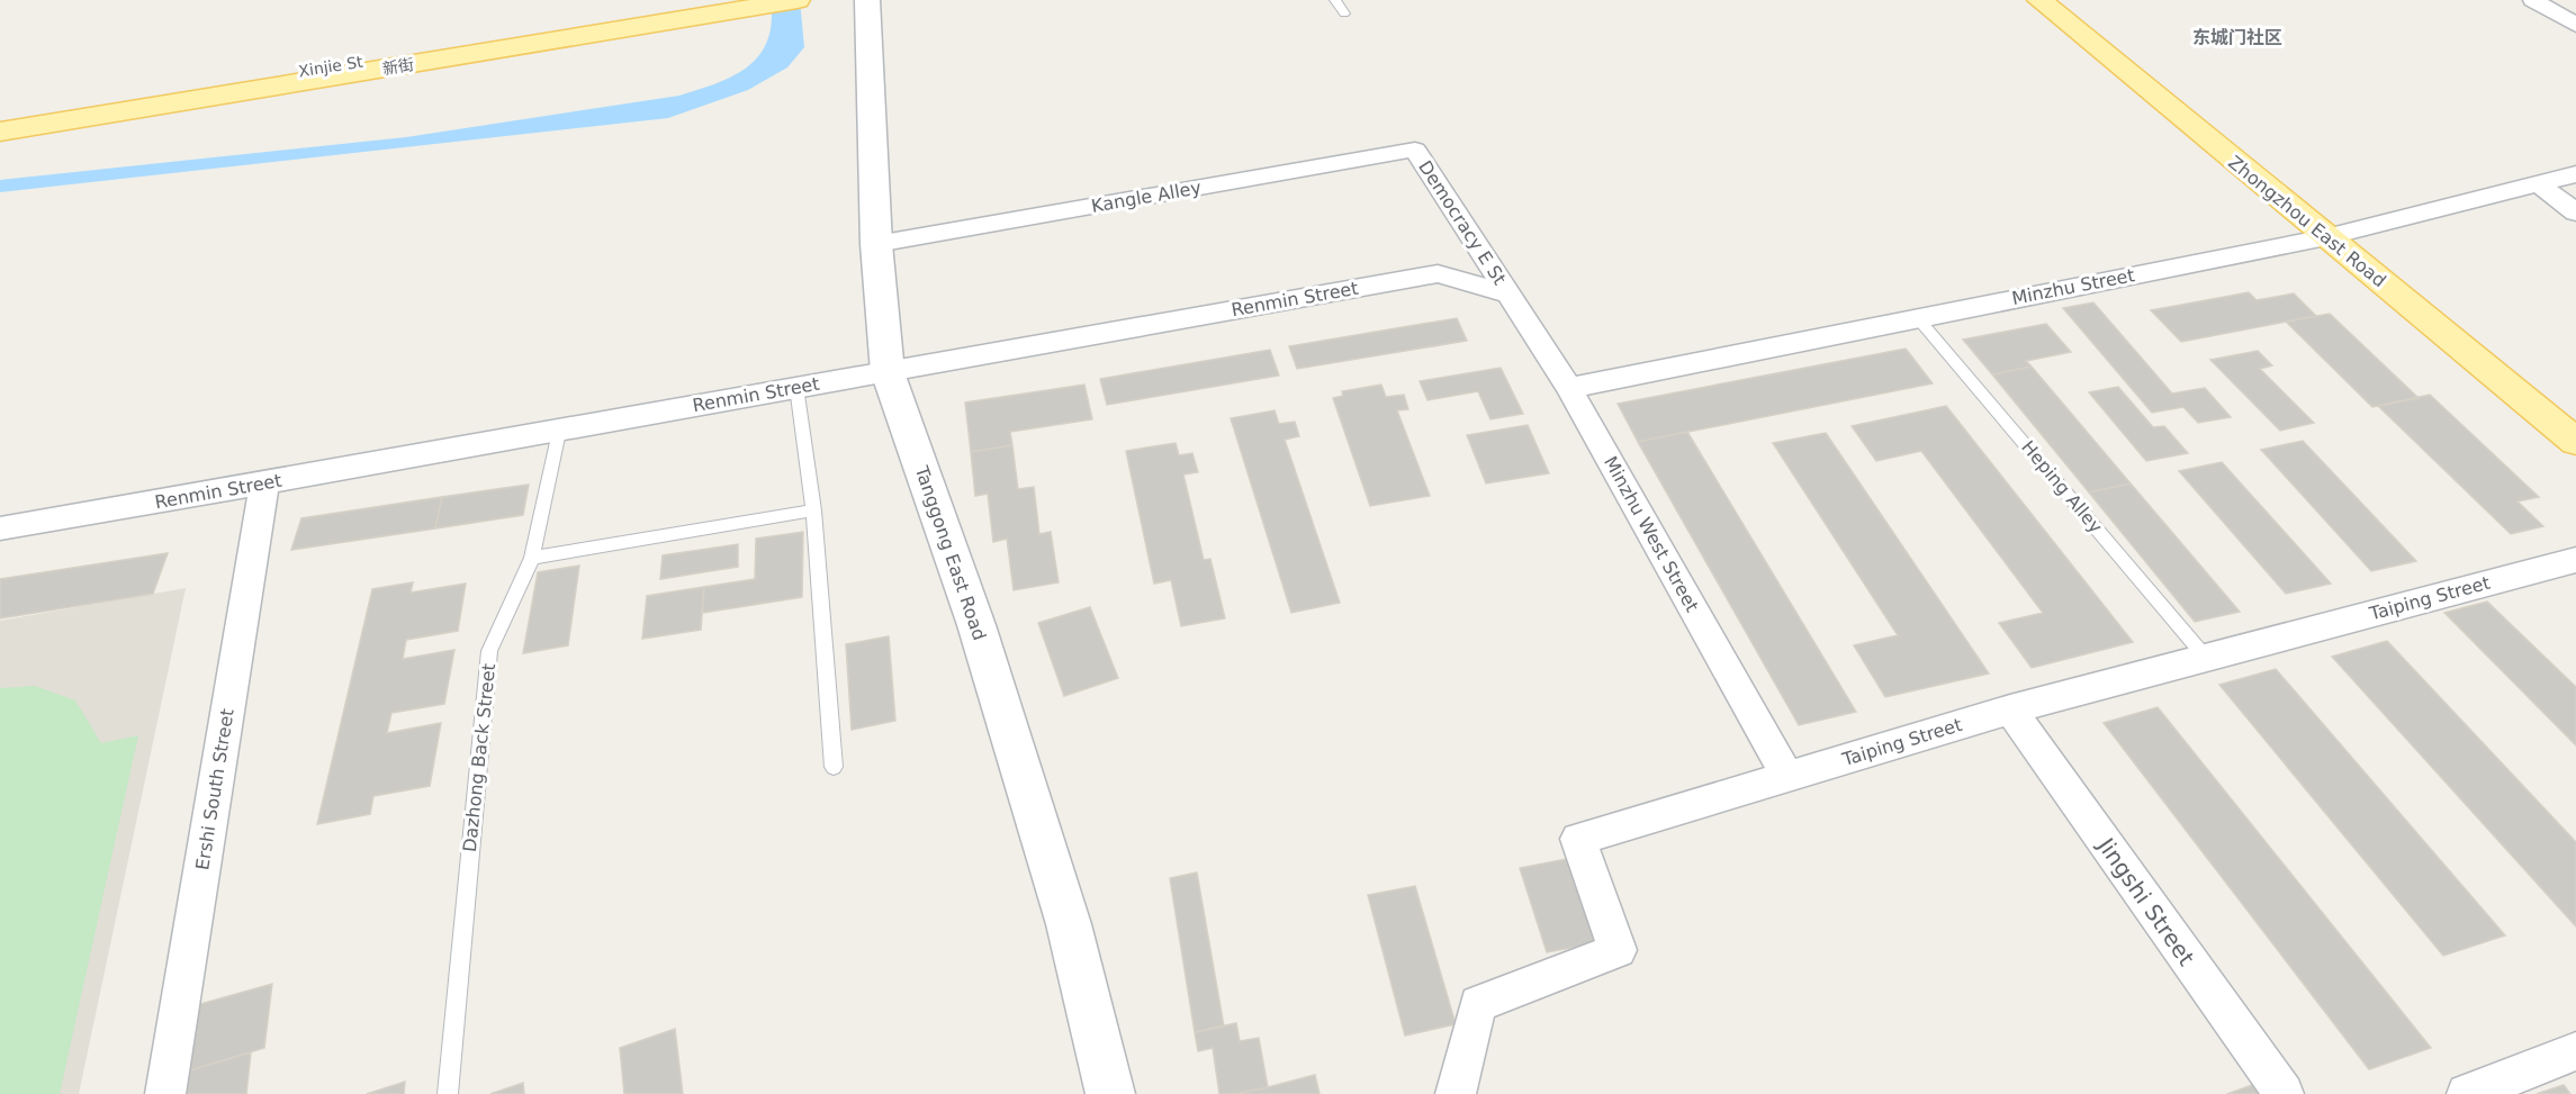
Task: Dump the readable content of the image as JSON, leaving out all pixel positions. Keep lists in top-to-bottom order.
{
  "streets": {
    "main road": ["Xinjie St", "新街", "Zhongzhou East Road"],
    "street": [
      "Kangle Alley",
      "Democracy E St",
      "Minzhu Street",
      "Renmin Street",
      "Minzhu West Street",
      "Tanggong East Road",
      "Taiping Street",
      "Ershi South Street",
      "Jingshi Street"
    ],
    "lane": ["Heping Alley", "Dazhong Back Street"]
  },
  "crossings": [
    ["Xinjie St", "新街"],
    ["Kangle Alley", "Democracy E St"],
    ["Kangle Alley", "Tanggong East Road"],
    ["Zhongzhou East Road", "Minzhu Street"],
    ["Democracy E St", "Renmin Street"],
    ["Democracy E St", "Minzhu West Street"],
    ["Minzhu Street", "Heping Alley"],
    ["Minzhu Street", "Minzhu West Street"],
    ["Renmin Street", "Minzhu West Street"],
    ["Renmin Street", "Tanggong East Road"],
    ["Renmin Street", "Dazhong Back Street"],
    ["Renmin Street", "Ershi South Street"],
    ["Heping Alley", "Taiping Street"],
    ["Minzhu West Street", "Taiping Street"],
    ["Taiping Street", "Jingshi Street"]
  ],
  "districts": ["东城门社区"]
}
